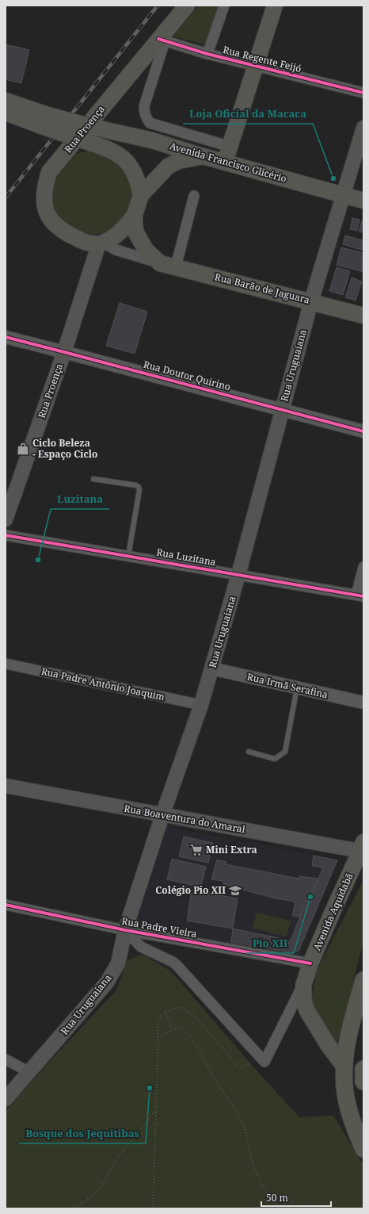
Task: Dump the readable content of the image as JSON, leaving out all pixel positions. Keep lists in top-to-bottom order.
{
  "streets": {
    "main road": [
      "Rua Proença",
      "Avenida Francisco Glicério",
      "Rua Barão de Jaguara",
      "Rua Uruguaiana",
      "Rua Boaventura do Amaral",
      "Avenida Aquidabã"
    ],
    "street": [
      "Rua Regente Feijó",
      "Rua Doutor Quirino",
      "Rua Luzitana",
      "Rua Padre Antônio Joaquim",
      "Rua Irmã Serafina",
      "Rua Padre Vieira"
    ]
  },
  "crossings": [
    ["Rua Regente Feijó", "Rua Proença"],
    ["Rua Proença", "Avenida Francisco Glicério"],
    ["Rua Proença", "Rua Doutor Quirino"],
    ["Avenida Francisco Glicério", "Rua Uruguaiana"],
    ["Rua Barão de Jaguara", "Rua Uruguaiana"],
    ["Rua Uruguaiana", "Rua Doutor Quirino"],
    ["Rua Uruguaiana", "Rua Luzitana"],
    ["Rua Uruguaiana", "Rua Padre Antônio Joaquim"],
    ["Rua Uruguaiana", "Rua Irmã Serafina"],
    ["Rua Uruguaiana", "Rua Boaventura do Amaral"],
    ["Rua Uruguaiana", "Rua Padre Vieira"],
    ["Rua Boaventura do Amaral", "Avenida Aquidabã"],
    ["Avenida Aquidabã", "Rua Padre Vieira"]
  ],
  "places": {
    "other": [
      "Loja Oficial da Macaca",
      "Luzitana",
      "Pio XII",
      "Bosque dos Jequitibas"
    ],
    "shop": ["Ciclo Beleza - Espaço Ciclo"],
    "supermarket": ["Mini Extra"],
    "school or university": ["Colégio Pio XII"]
  },
  "scale_bar": "50 m"
}
